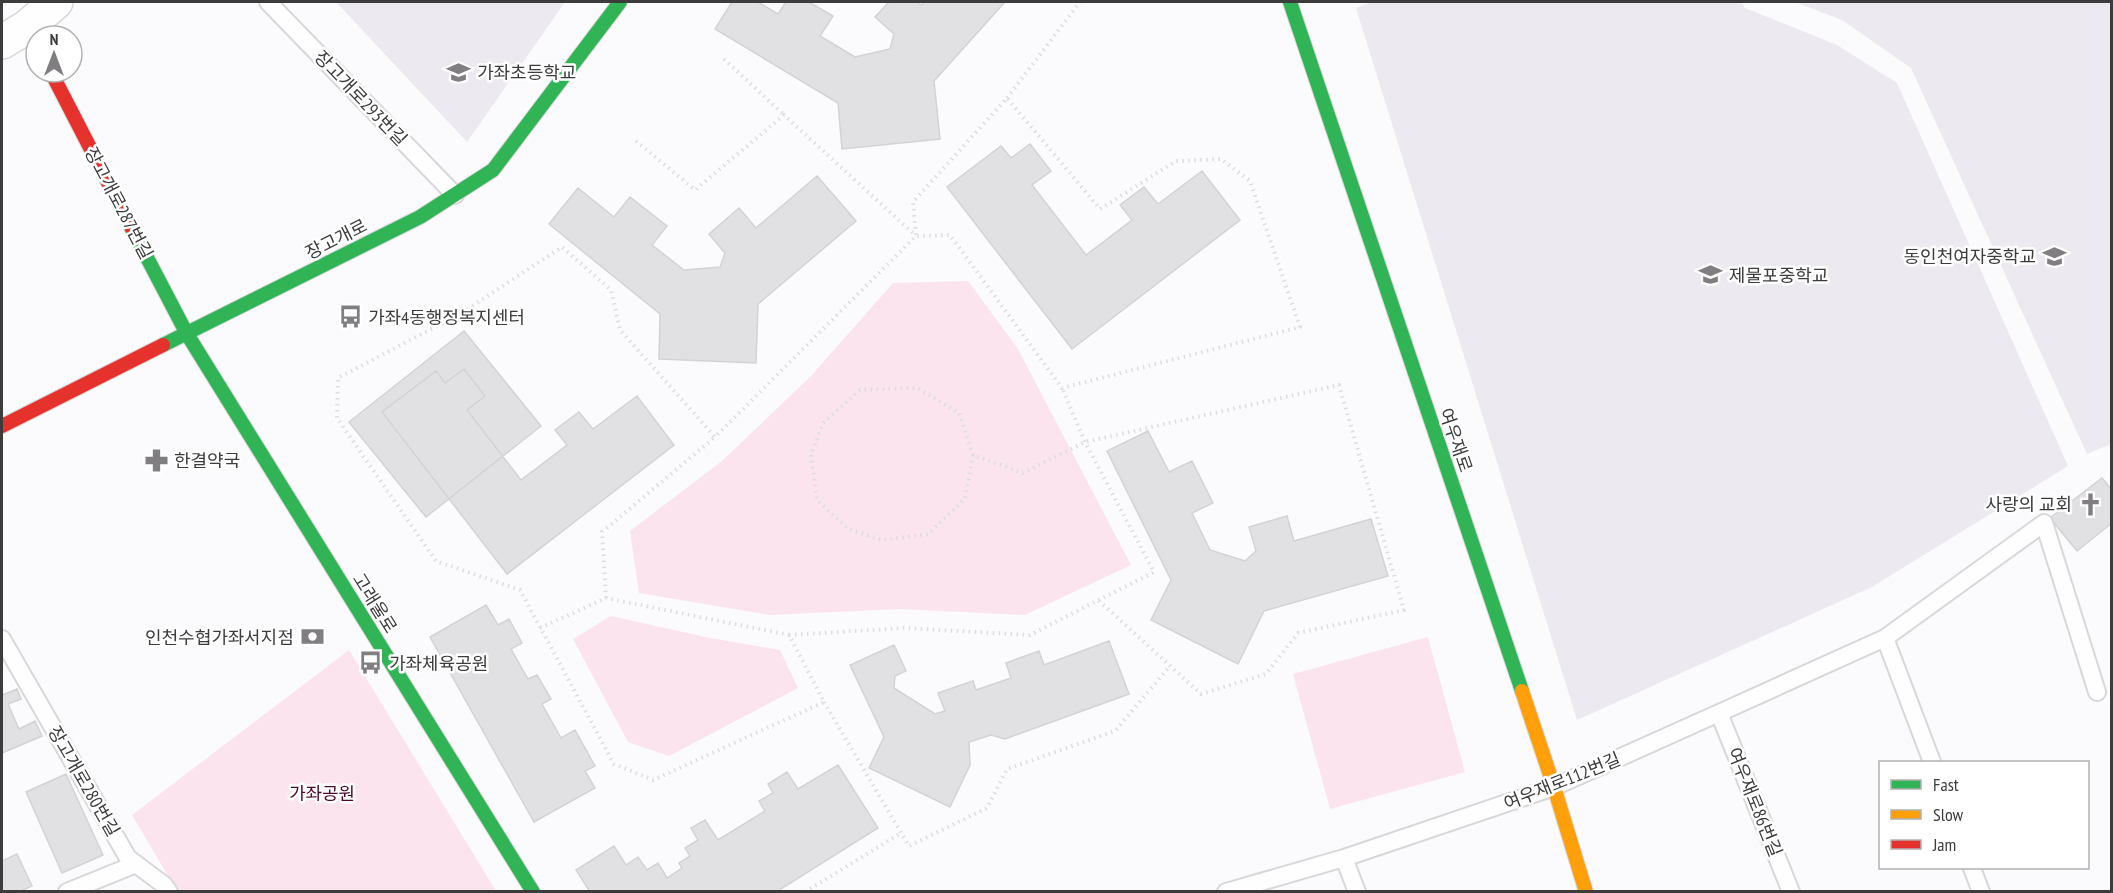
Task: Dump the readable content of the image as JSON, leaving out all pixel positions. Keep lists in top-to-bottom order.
{
  "streets": {
    "street": [
      "장고개로287번길",
      "장고개로",
      "여우재로",
      "고래울로"
    ],
    "lane": [
      "장고개로293번길",
      "장고개로280번길",
      "여우재로112번길",
      "여우재로86번길"
    ]
  },
  "crossings": [
    ["장고개로293번길", "장고개로"],
    ["장고개로287번길", "장고개로"],
    ["장고개로287번길", "고래울로"],
    ["장고개로", "고래울로"],
    ["여우재로", "여우재로112번길"],
    ["여우재로112번길", "여우재로86번길"]
  ],
  "parks": ["가좌공원"],
  "places": {
    "school or university": ["가좌초등학교", "동인천여자중학교", "제물포중학교"],
    "bus stop": ["가좌4동행정복지센터", "가좌체육공원"],
    "pharmacy": ["한결약국"],
    "church": ["사랑의 교회"],
    "bank": ["인천수협가좌서지점"]
  },
  "legend": ["Fast", "Slow", "Jam"],
  "north": "top"
}
